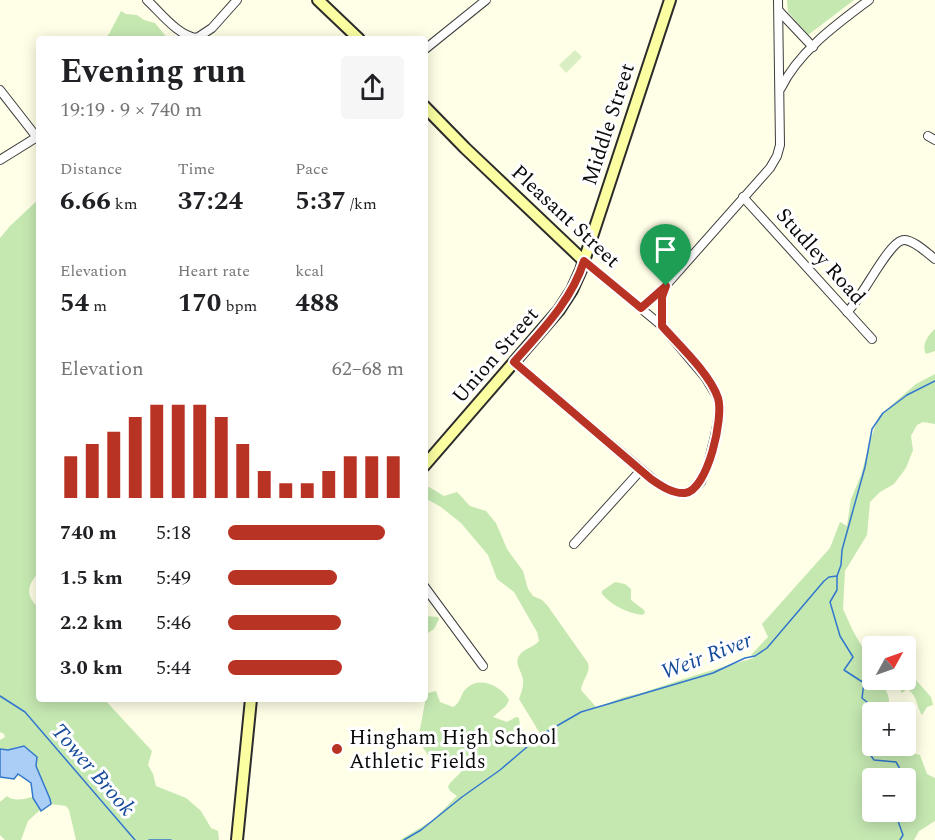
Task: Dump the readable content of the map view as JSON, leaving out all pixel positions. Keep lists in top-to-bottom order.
{
  "streets": {
    "street": [
      "Middle Street",
      "Pleasant Street",
      "Studley Road",
      "Union Street"
    ]
  },
  "crossings": [
    ["Middle Street", "Pleasant Street"],
    ["Middle Street", "Union Street"],
    ["Pleasant Street", "Union Street"]
  ],
  "water": ["Weir River", "Tower Brook"],
  "places": ["Hingham High School Athletic Fields"],
  "north": "top right",
  "page": {
    "heading": ["Evening run", "19:19 · 9 × 740 m"],
    "stats": [
      ["Distance", "6.66 km"],
      ["Time", "37:24"],
      ["Pace", "5:37 /km"],
      ["Elevation", "54 m"],
      ["Heart rate", "170 bpm"],
      ["kcal", "488"]
    ],
    "chart": ["Elevation", "62–68 m"],
    "list": [
      {
        "name": "740 m",
        "note": "5:18"
      },
      {
        "name": "1.5 km",
        "note": "5:49"
      },
      {
        "name": "2.2 km",
        "note": "5:46"
      },
      {
        "name": "3.0 km",
        "note": "5:44"
      }
    ],
    "map_buttons": ["+", "−"]
  }
}
